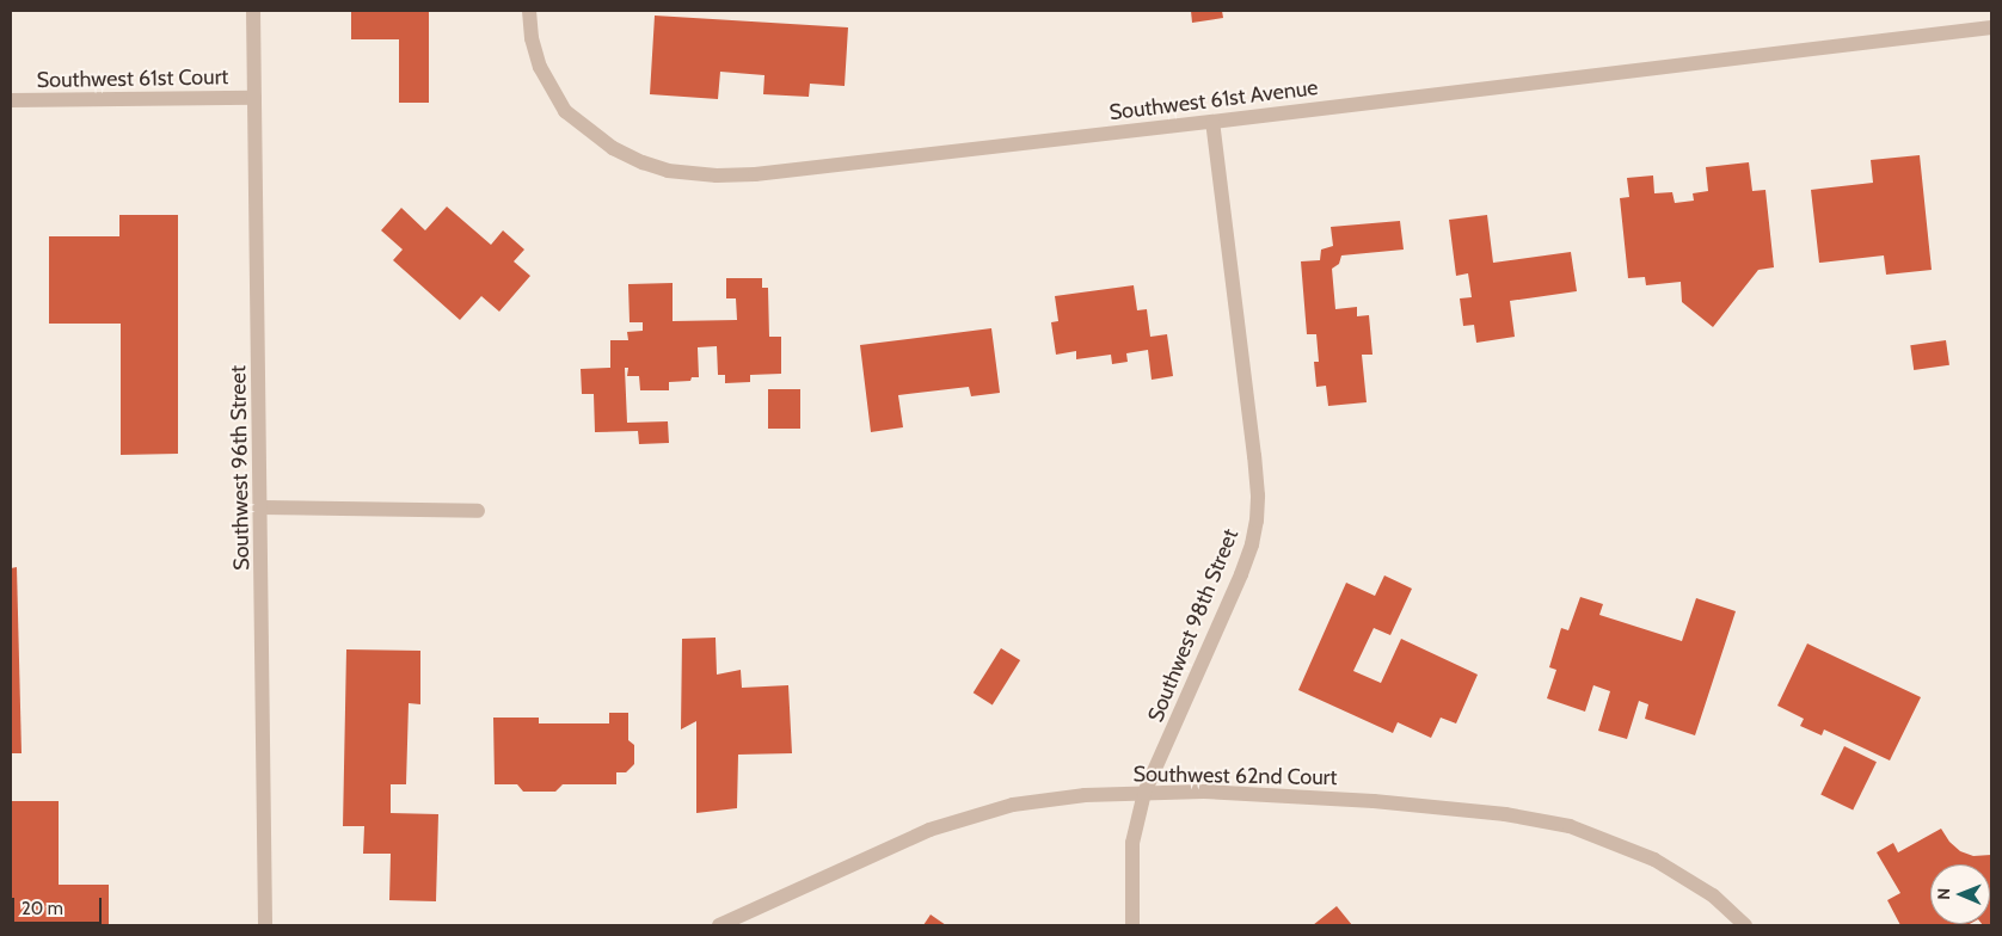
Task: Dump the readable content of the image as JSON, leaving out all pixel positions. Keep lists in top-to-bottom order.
{
  "streets": {
    "street": [
      "Southwest 61st Court",
      "Southwest 61st Avenue",
      "Southwest 96th Street",
      "Southwest 98th Street",
      "Southwest 62nd Court"
    ]
  },
  "crossings": [
    ["Southwest 61st Court", "Southwest 96th Street"],
    ["Southwest 61st Avenue", "Southwest 98th Street"],
    ["Southwest 98th Street", "Southwest 62nd Court"]
  ],
  "scale_bar": "20 m",
  "north": "left"
}
